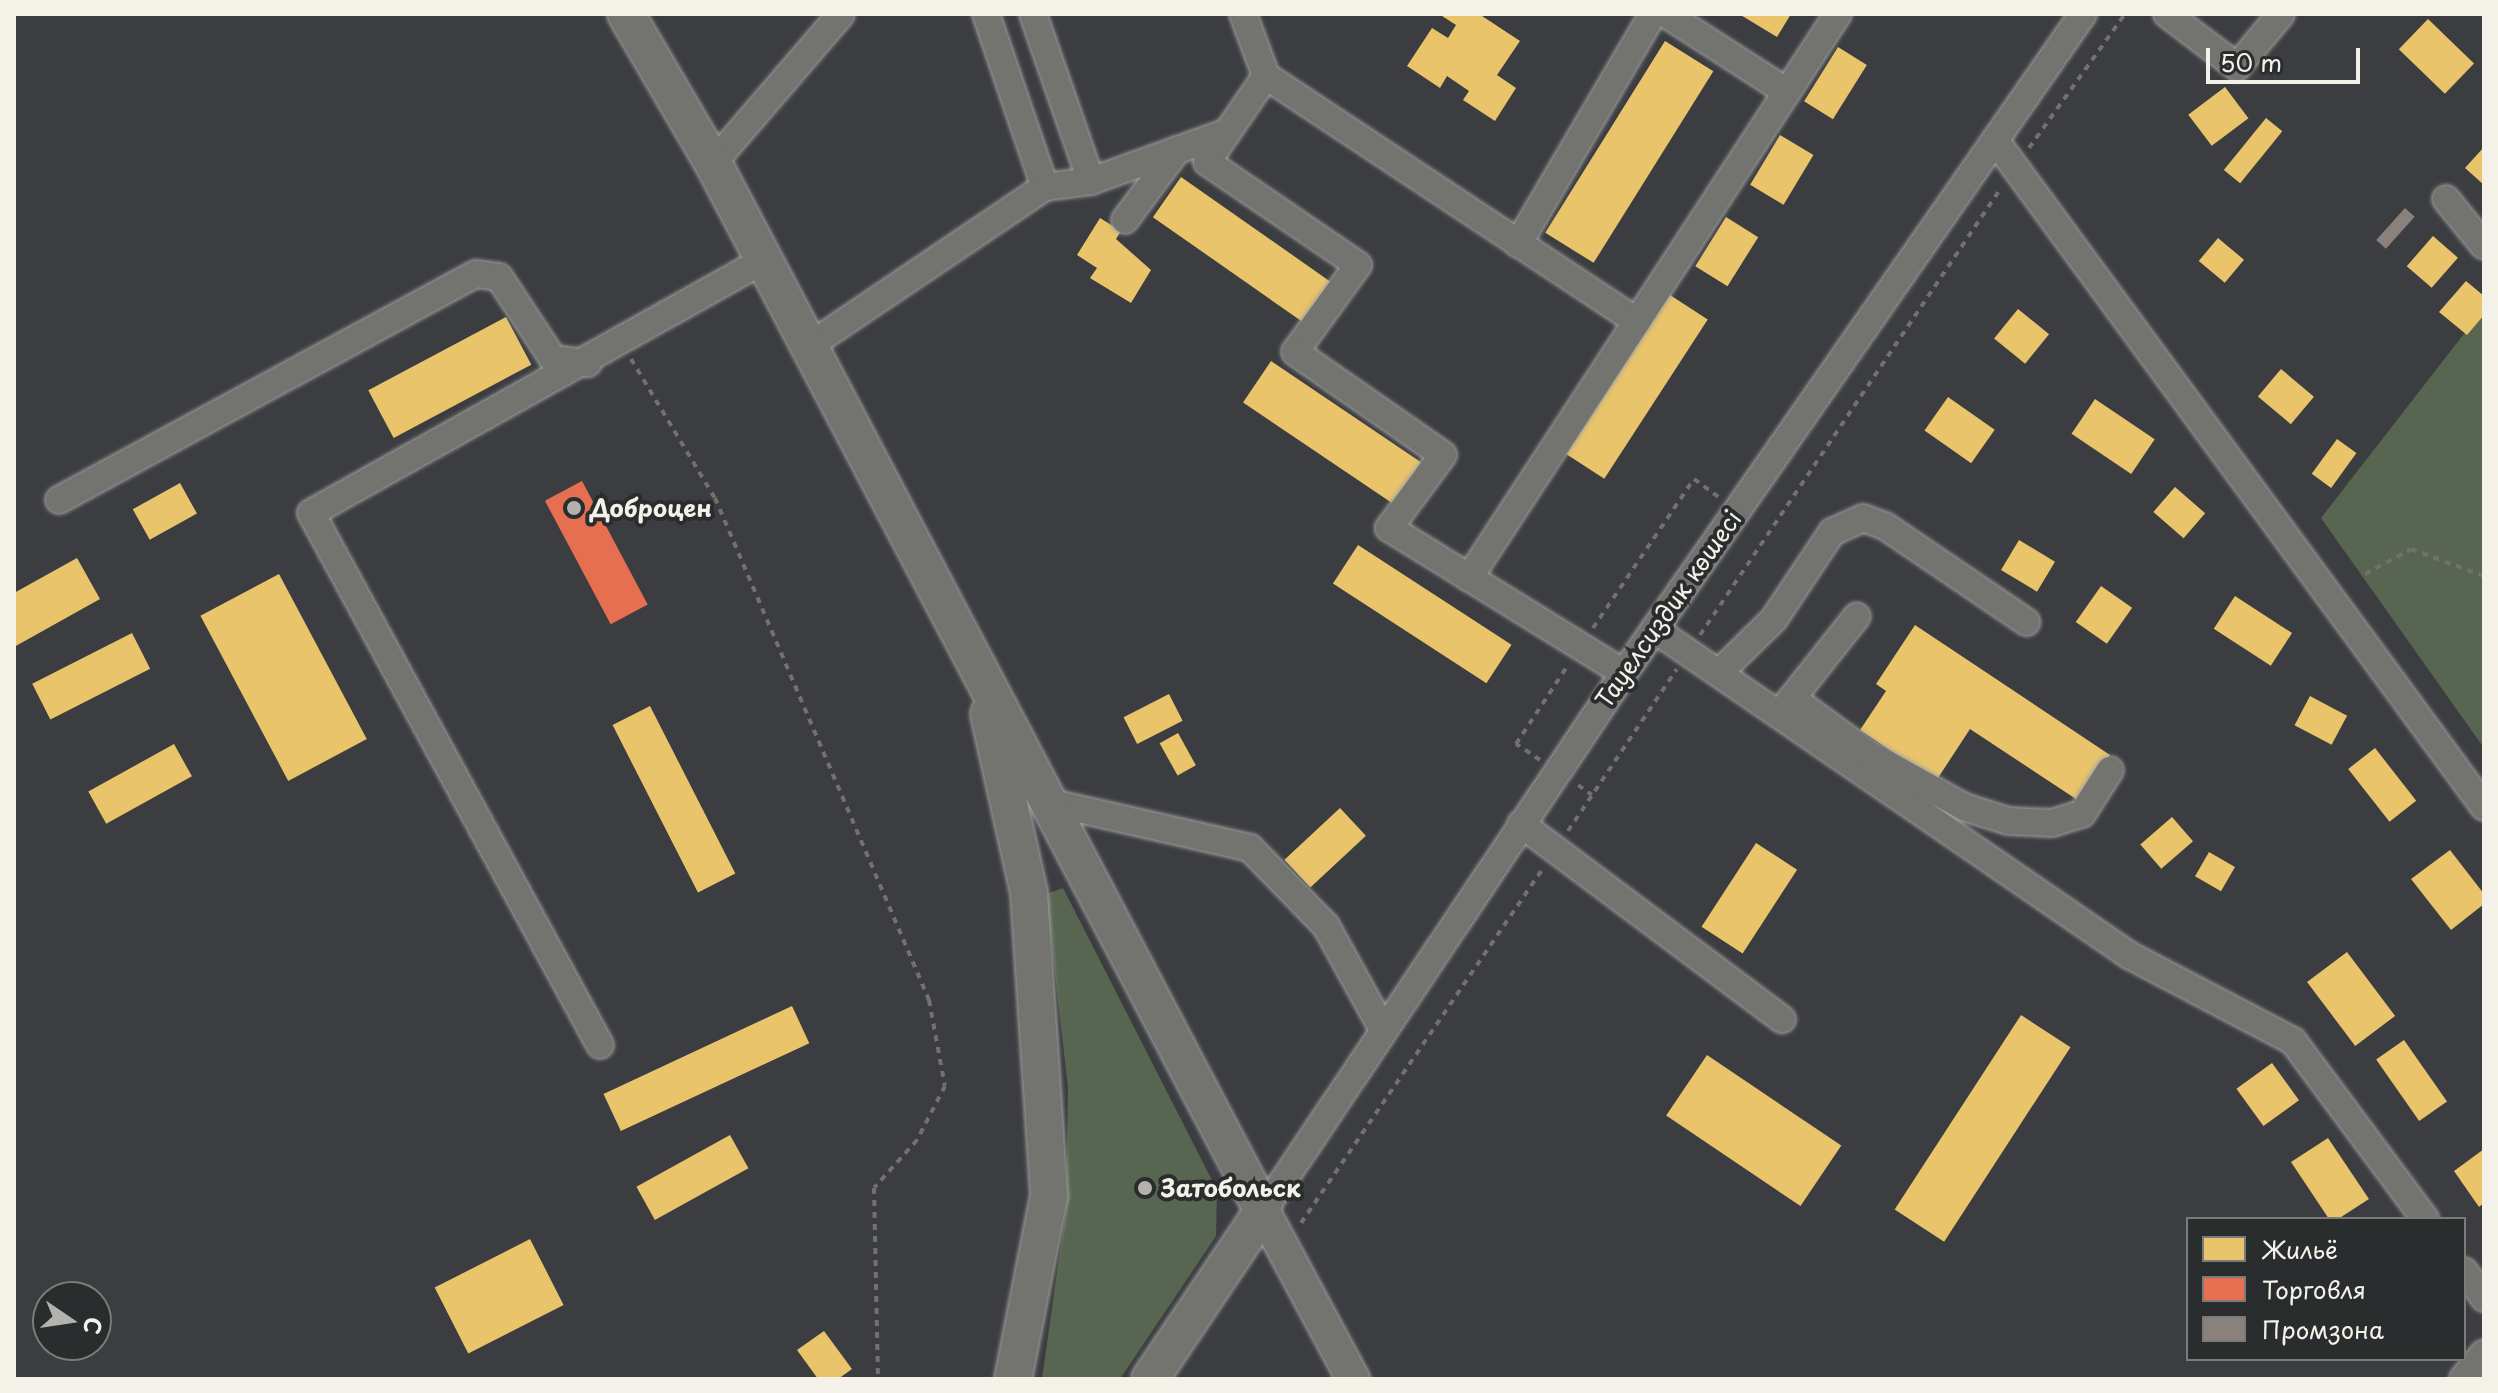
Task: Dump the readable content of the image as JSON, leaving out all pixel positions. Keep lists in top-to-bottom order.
{
  "streets": {
    "street": ["Тауелсиздик көшесі"]
  },
  "places": ["Доброцен", "Затобольск"],
  "legend": ["Жильё", "Торговля", "Промзона"],
  "scale_bar": "50 m",
  "north": "right"
}
